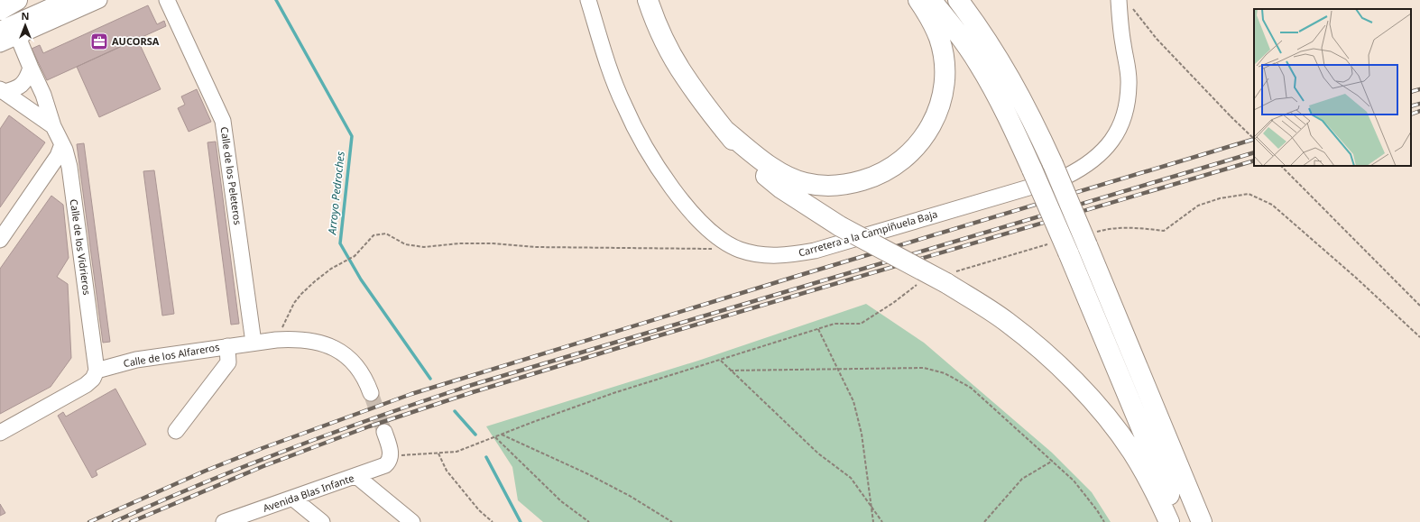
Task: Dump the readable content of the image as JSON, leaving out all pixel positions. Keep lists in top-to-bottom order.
{
  "streets": {
    "street": [
      "Calle de los Peleteros",
      "Carretera a la Campiñuela Baja",
      "Calle de los Vidrieros",
      "Calle de los Alfareros",
      "Avenida Blas Infante"
    ]
  },
  "crossings": [
    ["Calle de los Peleteros", "Calle de los Alfareros"],
    ["Calle de los Vidrieros", "Calle de los Alfareros"]
  ],
  "water": ["Arroyo Pedroches"],
  "places": {
    "office": ["AUCORSA"]
  },
  "north": "top"
}
